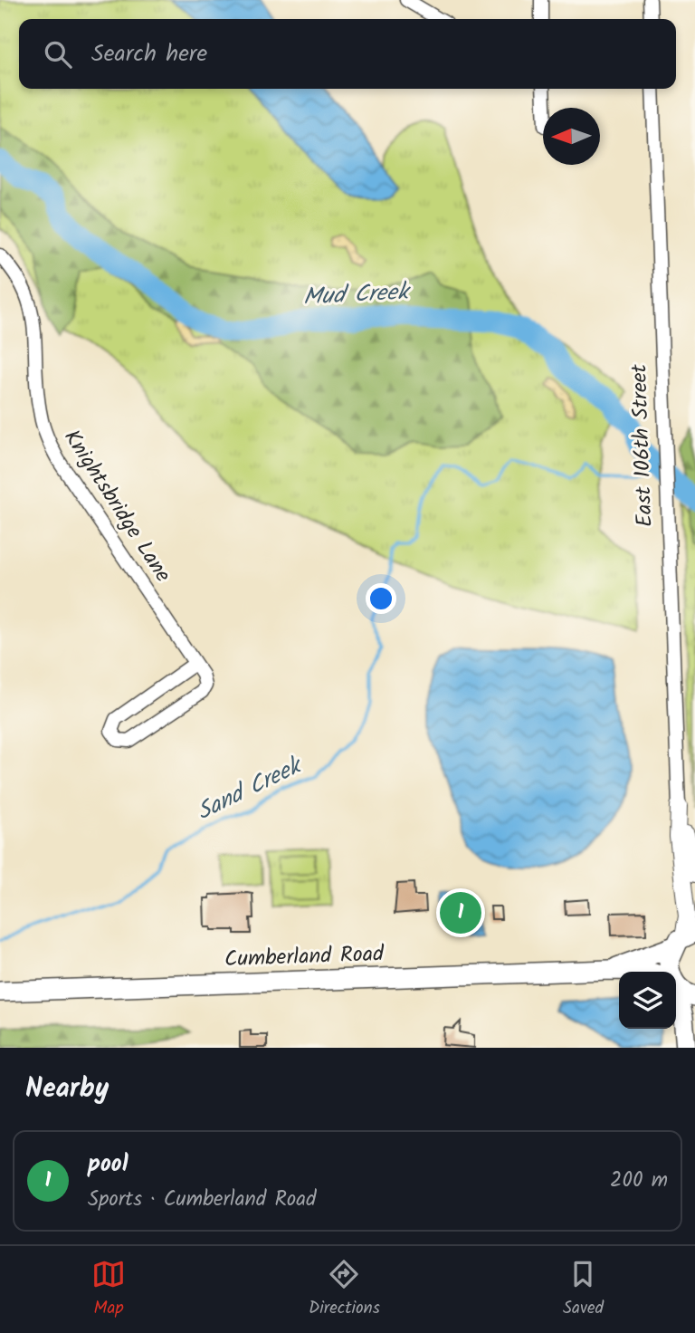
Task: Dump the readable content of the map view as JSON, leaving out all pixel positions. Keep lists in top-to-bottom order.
{
  "streets": {
    "main road": ["Cumberland Road"],
    "street": ["East 106th Street", "Knightsbridge Lane"]
  },
  "crossings": [
    ["East 106th Street", "Cumberland Road"]
  ],
  "water": ["Mud Creek", "Sand Creek"],
  "north": "left",
  "page": {
    "search": "Search here",
    "pins": "1",
    "heading": "Nearby",
    "list": [
      {
        "mark": "1",
        "name": "pool",
        "note": "Sports · Cumberland Road",
        "value": "200 m"
      }
    ],
    "nav": ["Map", "Directions", "Saved"]
  }
}
